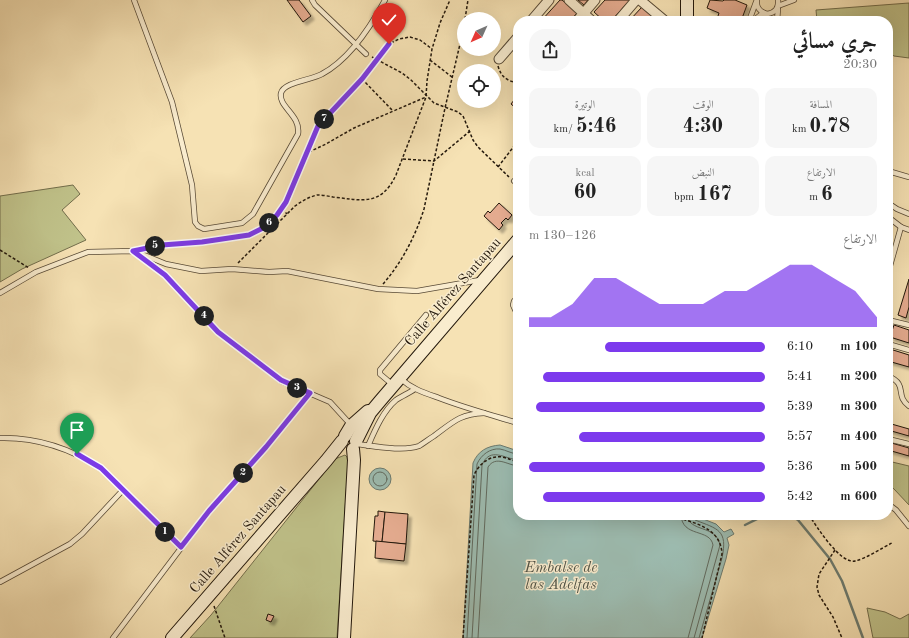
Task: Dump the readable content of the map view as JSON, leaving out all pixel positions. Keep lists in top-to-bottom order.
{
  "streets": {
    "main road": ["Calle Alférez Santapau"]
  },
  "water": ["Embalse de las Adelfas"],
  "north": "bottom left",
  "page": {
    "heading": ["جري مسائي", "20:30"],
    "stats": [
      ["المسافة", "0.78 km"],
      ["الوقت", "4:30"],
      ["الوتيرة", "5:46 /km"],
      ["الارتفاع", "6 m"],
      ["النبض", "167 bpm"],
      ["kcal", "60"]
    ],
    "pins": [
      "7",
      "6",
      "5",
      "4",
      "3",
      "2",
      "1"
    ],
    "chart": ["الارتفاع", "126–130 m"],
    "list": [
      {
        "name": "100 m",
        "note": "6:10"
      },
      {
        "name": "200 m",
        "note": "5:41"
      },
      {
        "name": "300 m",
        "note": "5:39"
      },
      {
        "name": "400 m",
        "note": "5:57"
      },
      {
        "name": "500 m",
        "note": "5:36"
      },
      {
        "name": "600 m",
        "note": "5:42"
      }
    ]
  }
}
